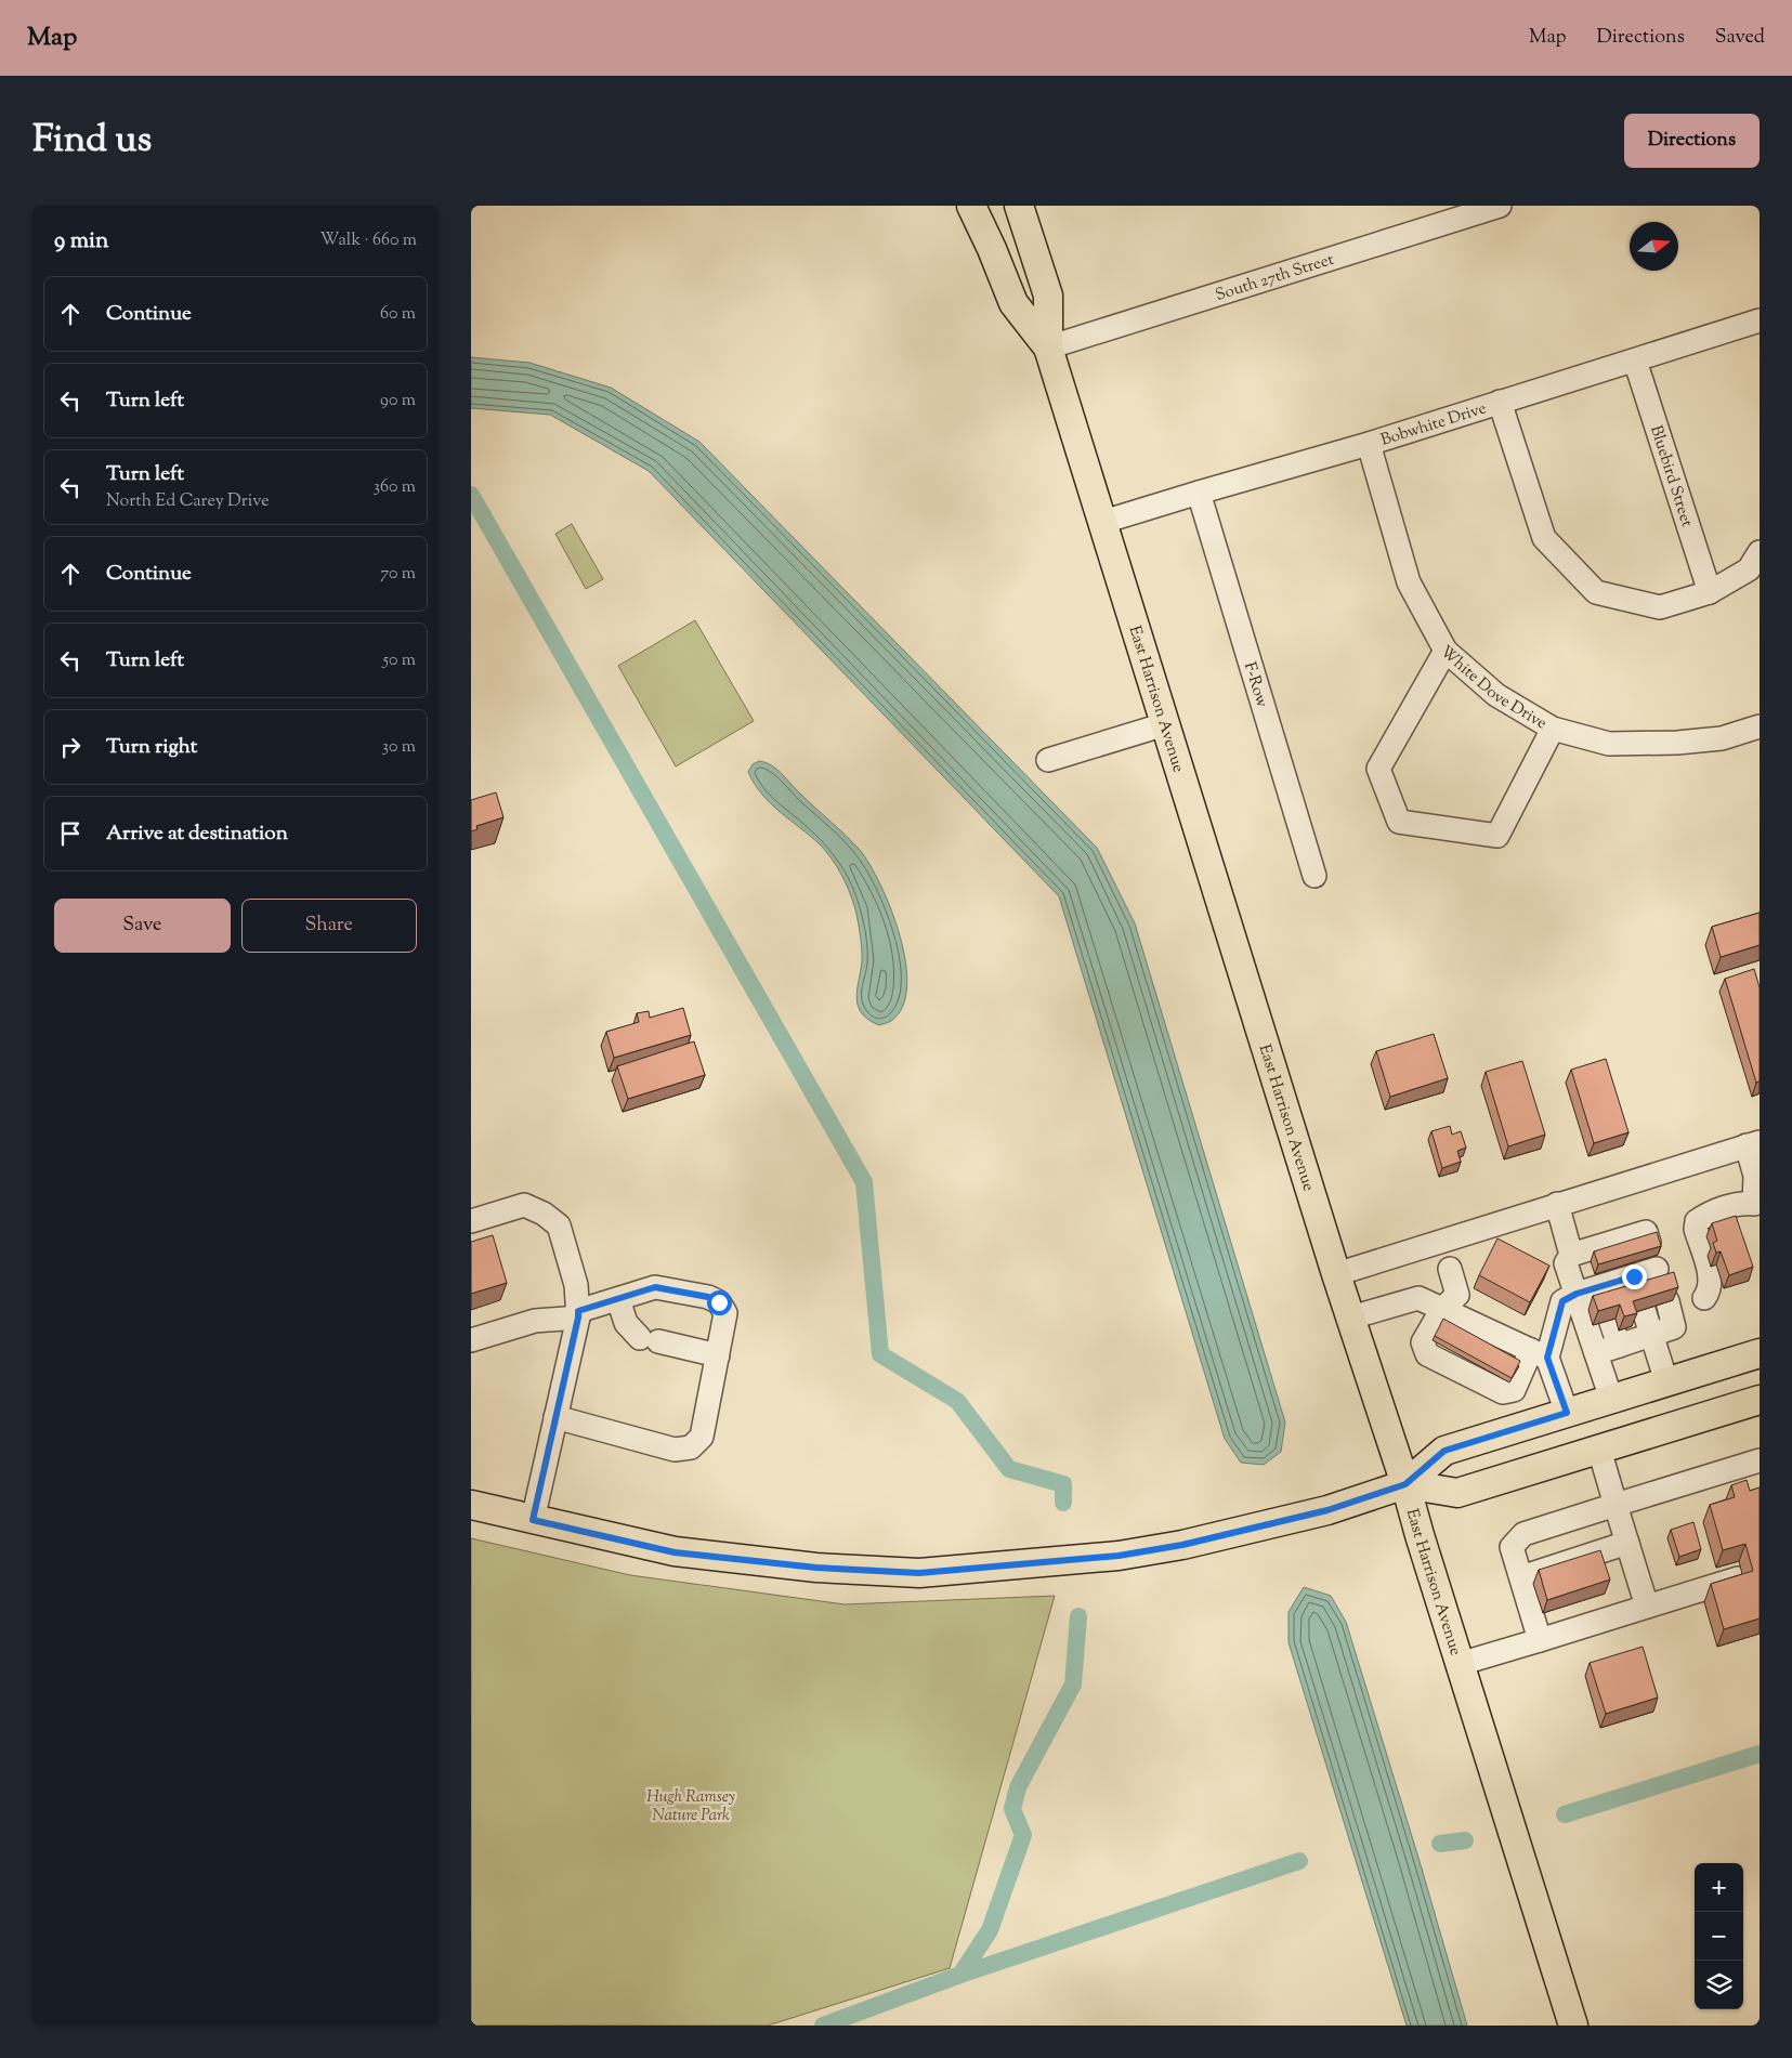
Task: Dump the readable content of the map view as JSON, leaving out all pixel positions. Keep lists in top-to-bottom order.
{
  "streets": {
    "main road": ["East Harrison Avenue"],
    "street": [
      "South 27th Street",
      "Bobwhite Drive",
      "Bluebird Street",
      "F-Row",
      "White Dove Drive"
    ]
  },
  "crossings": [
    ["South 27th Street", "East Harrison Avenue"],
    ["Bobwhite Drive", "Bluebird Street"],
    ["Bobwhite Drive", "F-Row"],
    ["Bobwhite Drive", "White Dove Drive"],
    ["Bobwhite Drive", "East Harrison Avenue"]
  ],
  "parks": ["Hugh Ramsey Nature Park"],
  "north": "right",
  "page": {
    "header": "Map",
    "nav": ["Map", "Directions", "Saved"],
    "title": "Find us",
    "buttons": [
      "Directions",
      ["Save", "Share"]
    ],
    "heading": ["9 min", "Walk · 660 m"],
    "list": [
      ["Continue", "60 m"],
      ["Turn left", "90 m"],
      ["Turn left", "North Ed Carey Drive", "360 m"],
      ["Continue", "70 m"],
      ["Turn left", "50 m"],
      ["Turn right", "30 m"],
      "Arrive at destination"
    ],
    "map_buttons": ["+", "−"]
  }
}
